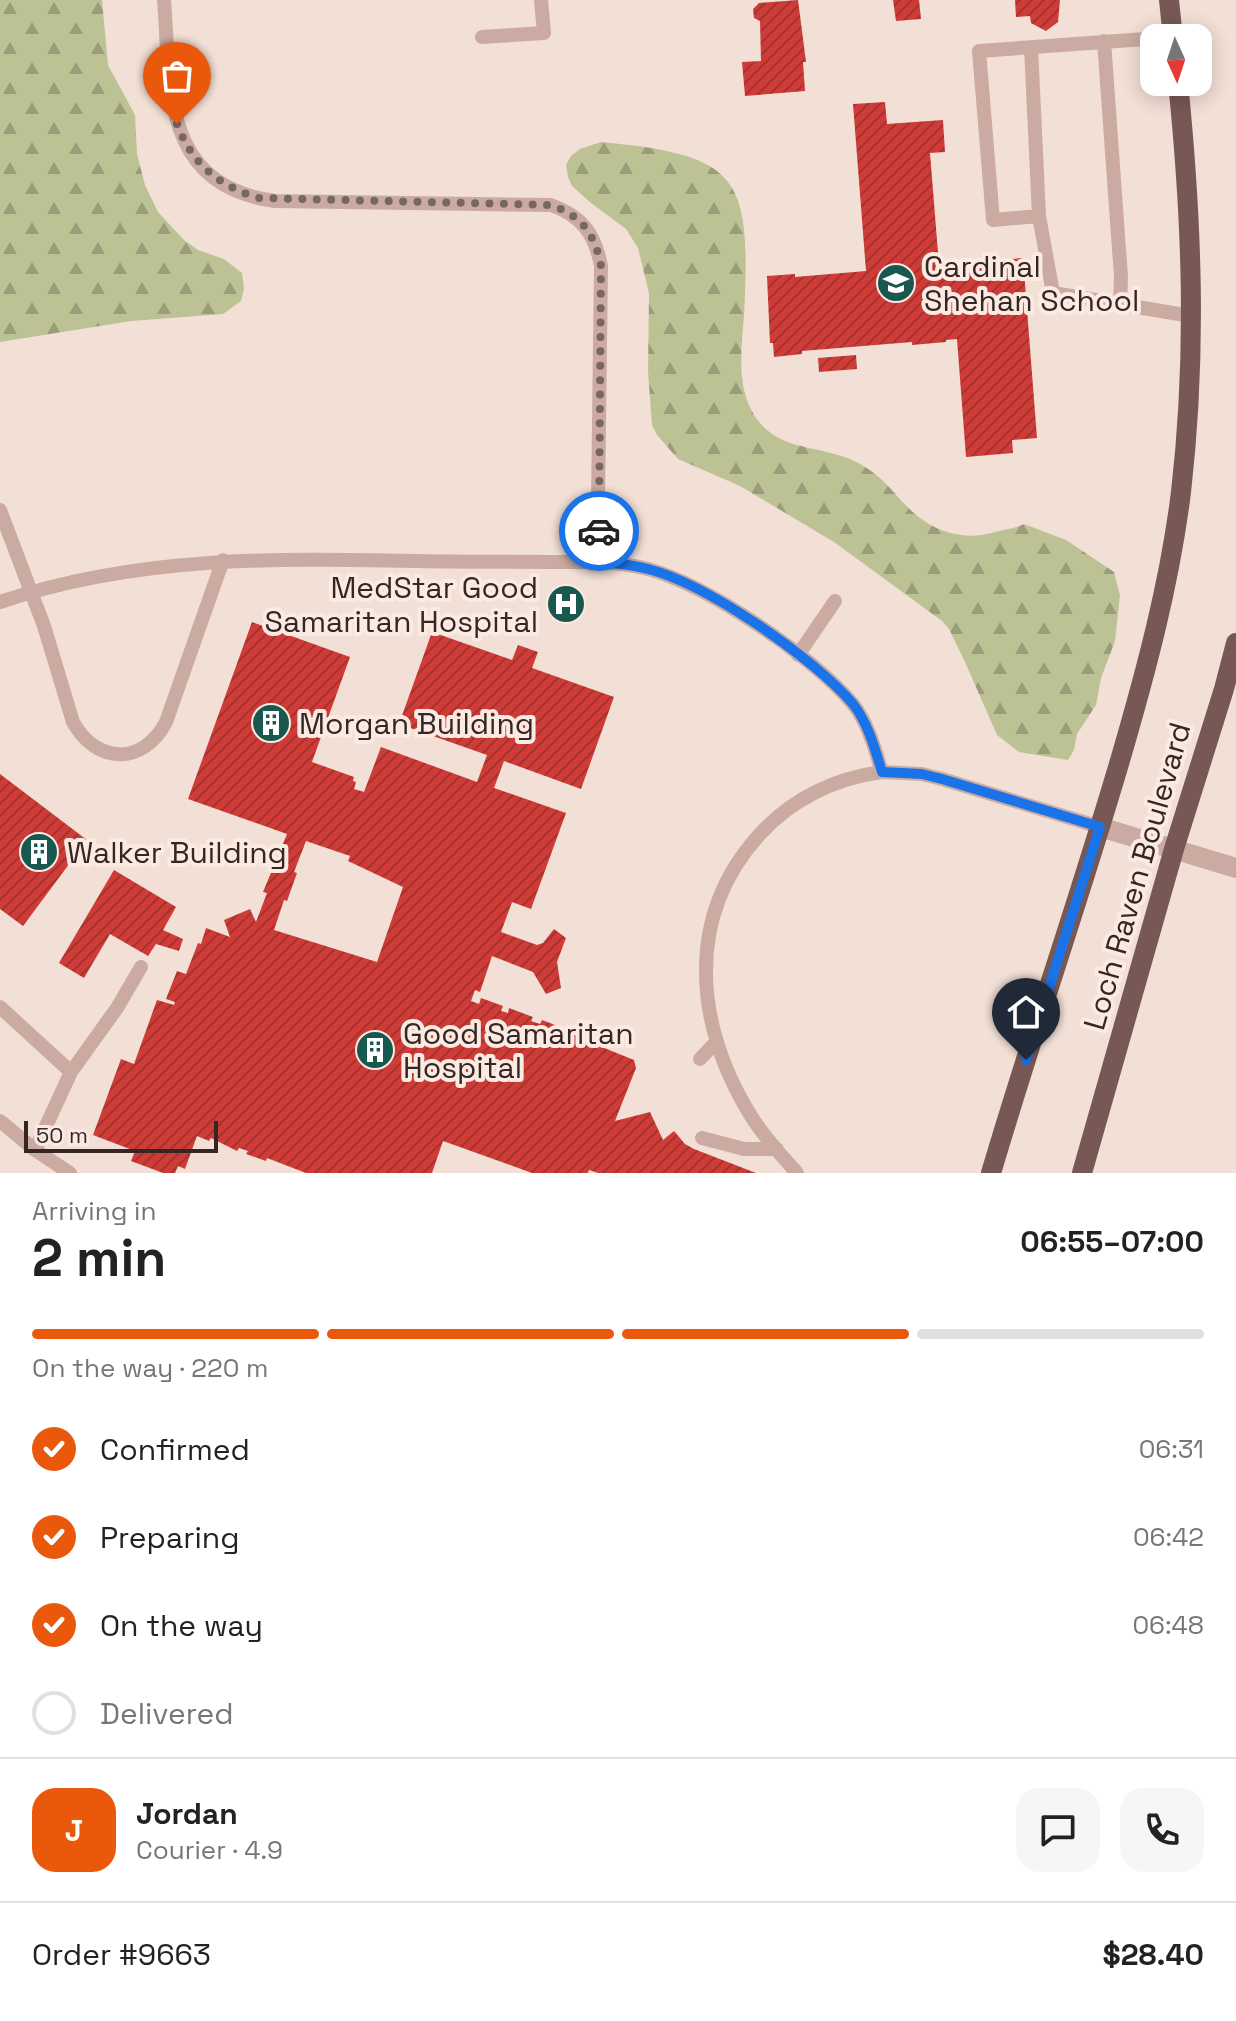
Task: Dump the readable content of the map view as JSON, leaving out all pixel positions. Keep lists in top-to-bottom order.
{
  "streets": {
    "main road": ["Loch Raven Boulevard"]
  },
  "places": {
    "school or university": ["Cardinal Shehan School"],
    "hospital": ["MedStar Good Samaritan Hospital"],
    "building": ["Morgan Building", "Walker Building", "Good Samaritan Hospital"]
  },
  "scale_bar": "50 m",
  "north": "bottom",
  "page": {
    "scale": "50 m",
    "heading": ["2 min", "Arriving in", "06:55–07:00"],
    "panel": [
      "Jordan",
      "Courier · 4.9",
      "Order #9663",
      "$28.40"
    ],
    "bar": "On the way · 220 m",
    "list": [
      ["Confirmed", "06:31"],
      ["Preparing", "06:42"],
      ["On the way", "06:48"],
      "Delivered"
    ],
    "round": "J"
  }
}
